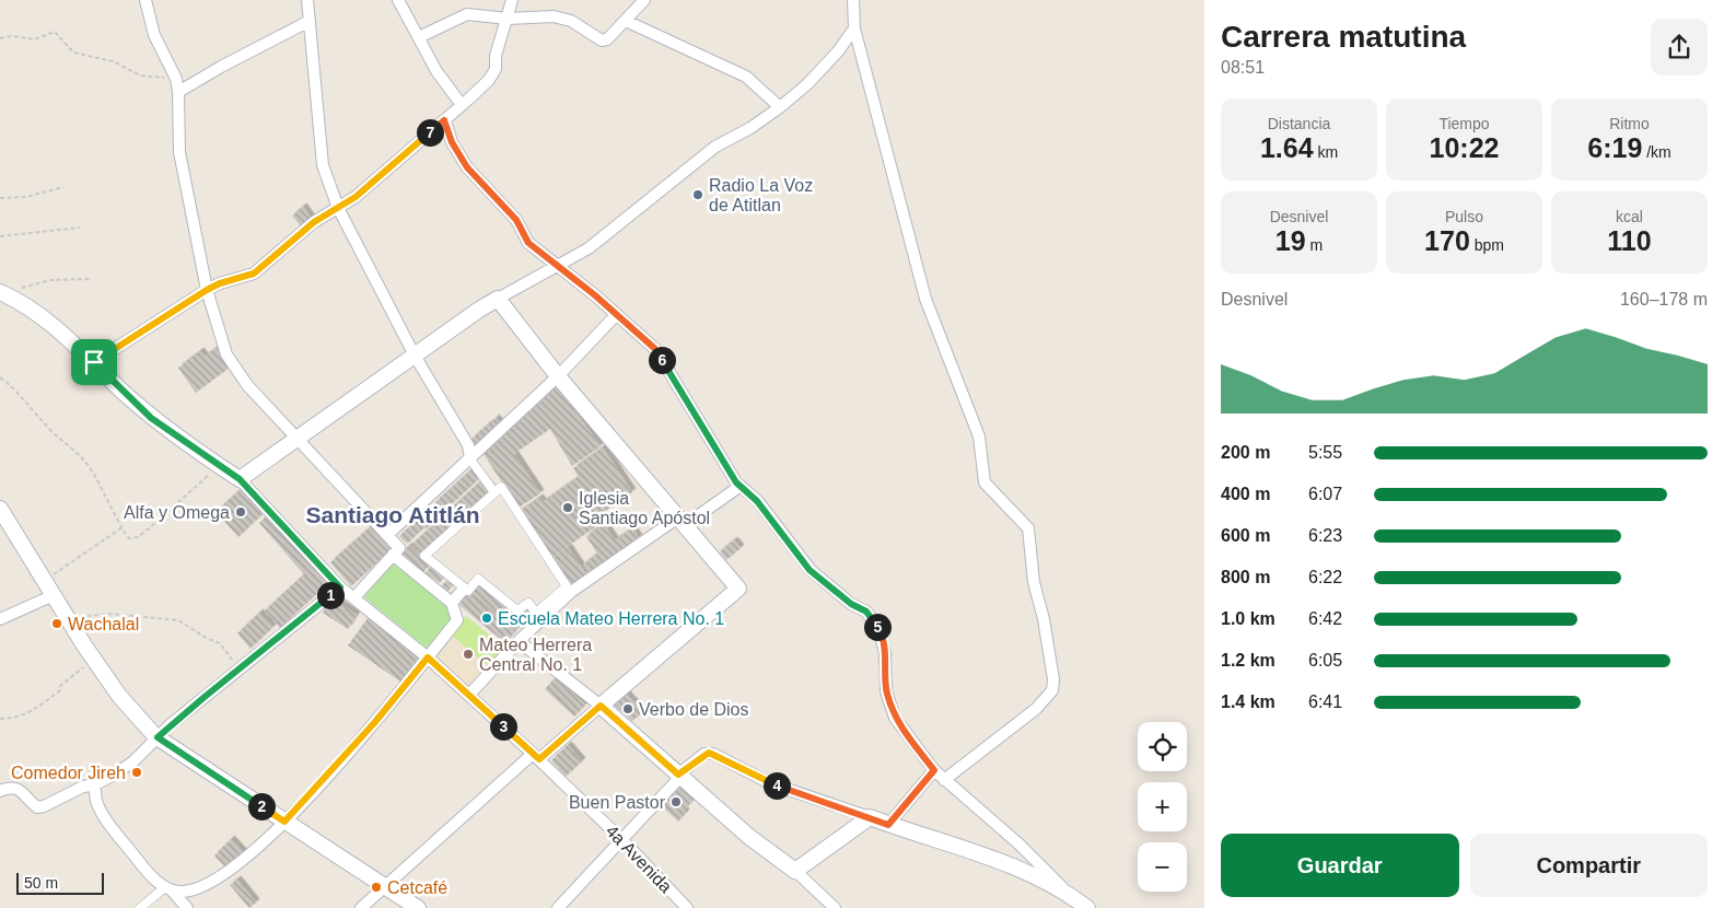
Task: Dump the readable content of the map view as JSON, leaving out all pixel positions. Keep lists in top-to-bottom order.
{
  "streets": {
    "main road": ["4a Avenida"]
  },
  "districts": ["Santiago Atitlán"],
  "places": [
    "Radio La Voz de Atitlan",
    "Iglesia Santiago Apóstol",
    "Alfa y Omega",
    "Escuela Mateo Herrera No. 1",
    "Wachalal",
    "Mateo Herrera Central No. 1",
    "Verbo de Dios",
    "Comedor Jireh",
    "Buen Pastor",
    "Cetcafé"
  ],
  "scale_bar": "50 m",
  "page": {
    "heading": ["Carrera matutina", "08:51"],
    "stats": [
      ["Distancia", "1.64 km"],
      ["Tiempo", "10:22"],
      ["Ritmo", "6:19 /km"],
      ["Desnivel", "19 m"],
      ["Pulso", "170 bpm"],
      ["kcal", "110"]
    ],
    "pins": [
      "7",
      "6",
      "1",
      "5",
      "3",
      "4",
      "2"
    ],
    "chart": ["Desnivel", "160–178 m"],
    "list": [
      {
        "name": "200 m",
        "note": "5:55"
      },
      {
        "name": "400 m",
        "note": "6:07"
      },
      {
        "name": "600 m",
        "note": "6:23"
      },
      {
        "name": "800 m",
        "note": "6:22"
      },
      {
        "name": "1.0 km",
        "note": "6:42"
      },
      {
        "name": "1.2 km",
        "note": "6:05"
      },
      {
        "name": "1.4 km",
        "note": "6:41"
      }
    ],
    "map_buttons": ["+", "−"],
    "buttons": ["Guardar", "Compartir"],
    "scale": "50 m"
  }
}
